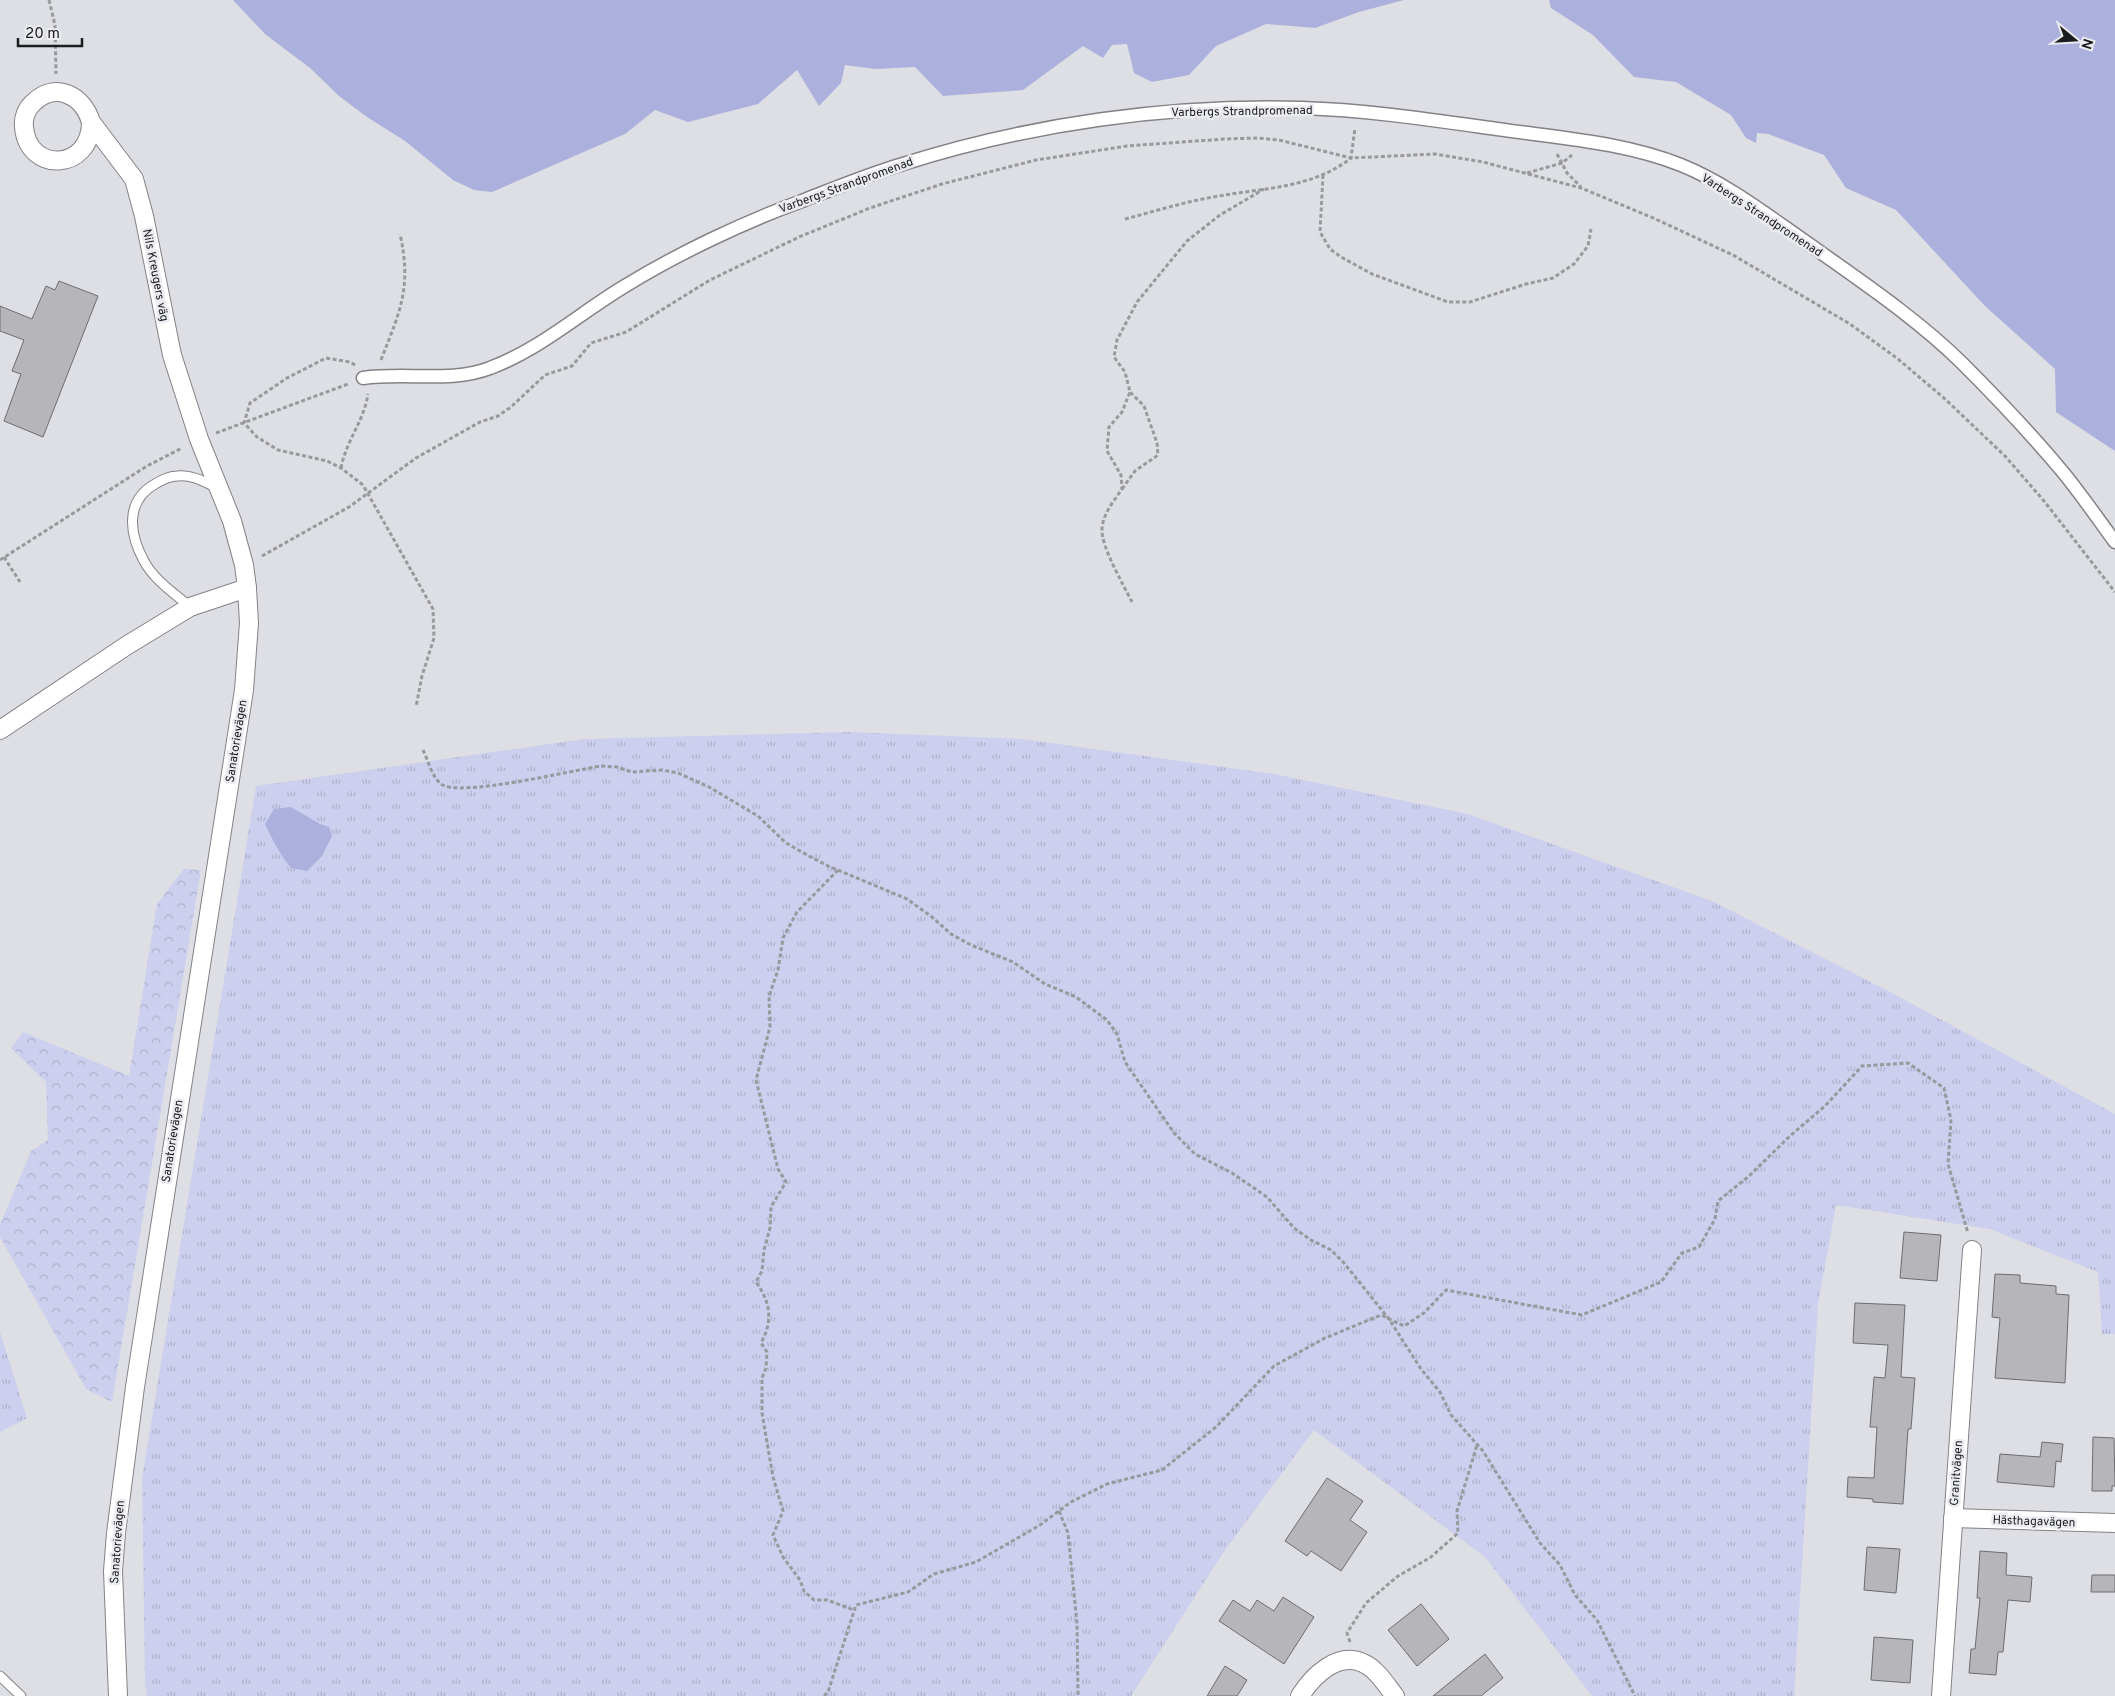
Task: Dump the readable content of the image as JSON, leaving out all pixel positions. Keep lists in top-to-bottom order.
{
  "streets": {
    "street": [
      "Varbergs Strandpromenad",
      "Nils Kreugers väg",
      "Sanatorievägen",
      "Granitvägen",
      "Hästhagavägen"
    ]
  },
  "crossings": [
    ["Nils Kreugers väg", "Sanatorievägen"],
    ["Granitvägen", "Hästhagavägen"]
  ],
  "scale_bar": "20 m",
  "north": "right"
}
